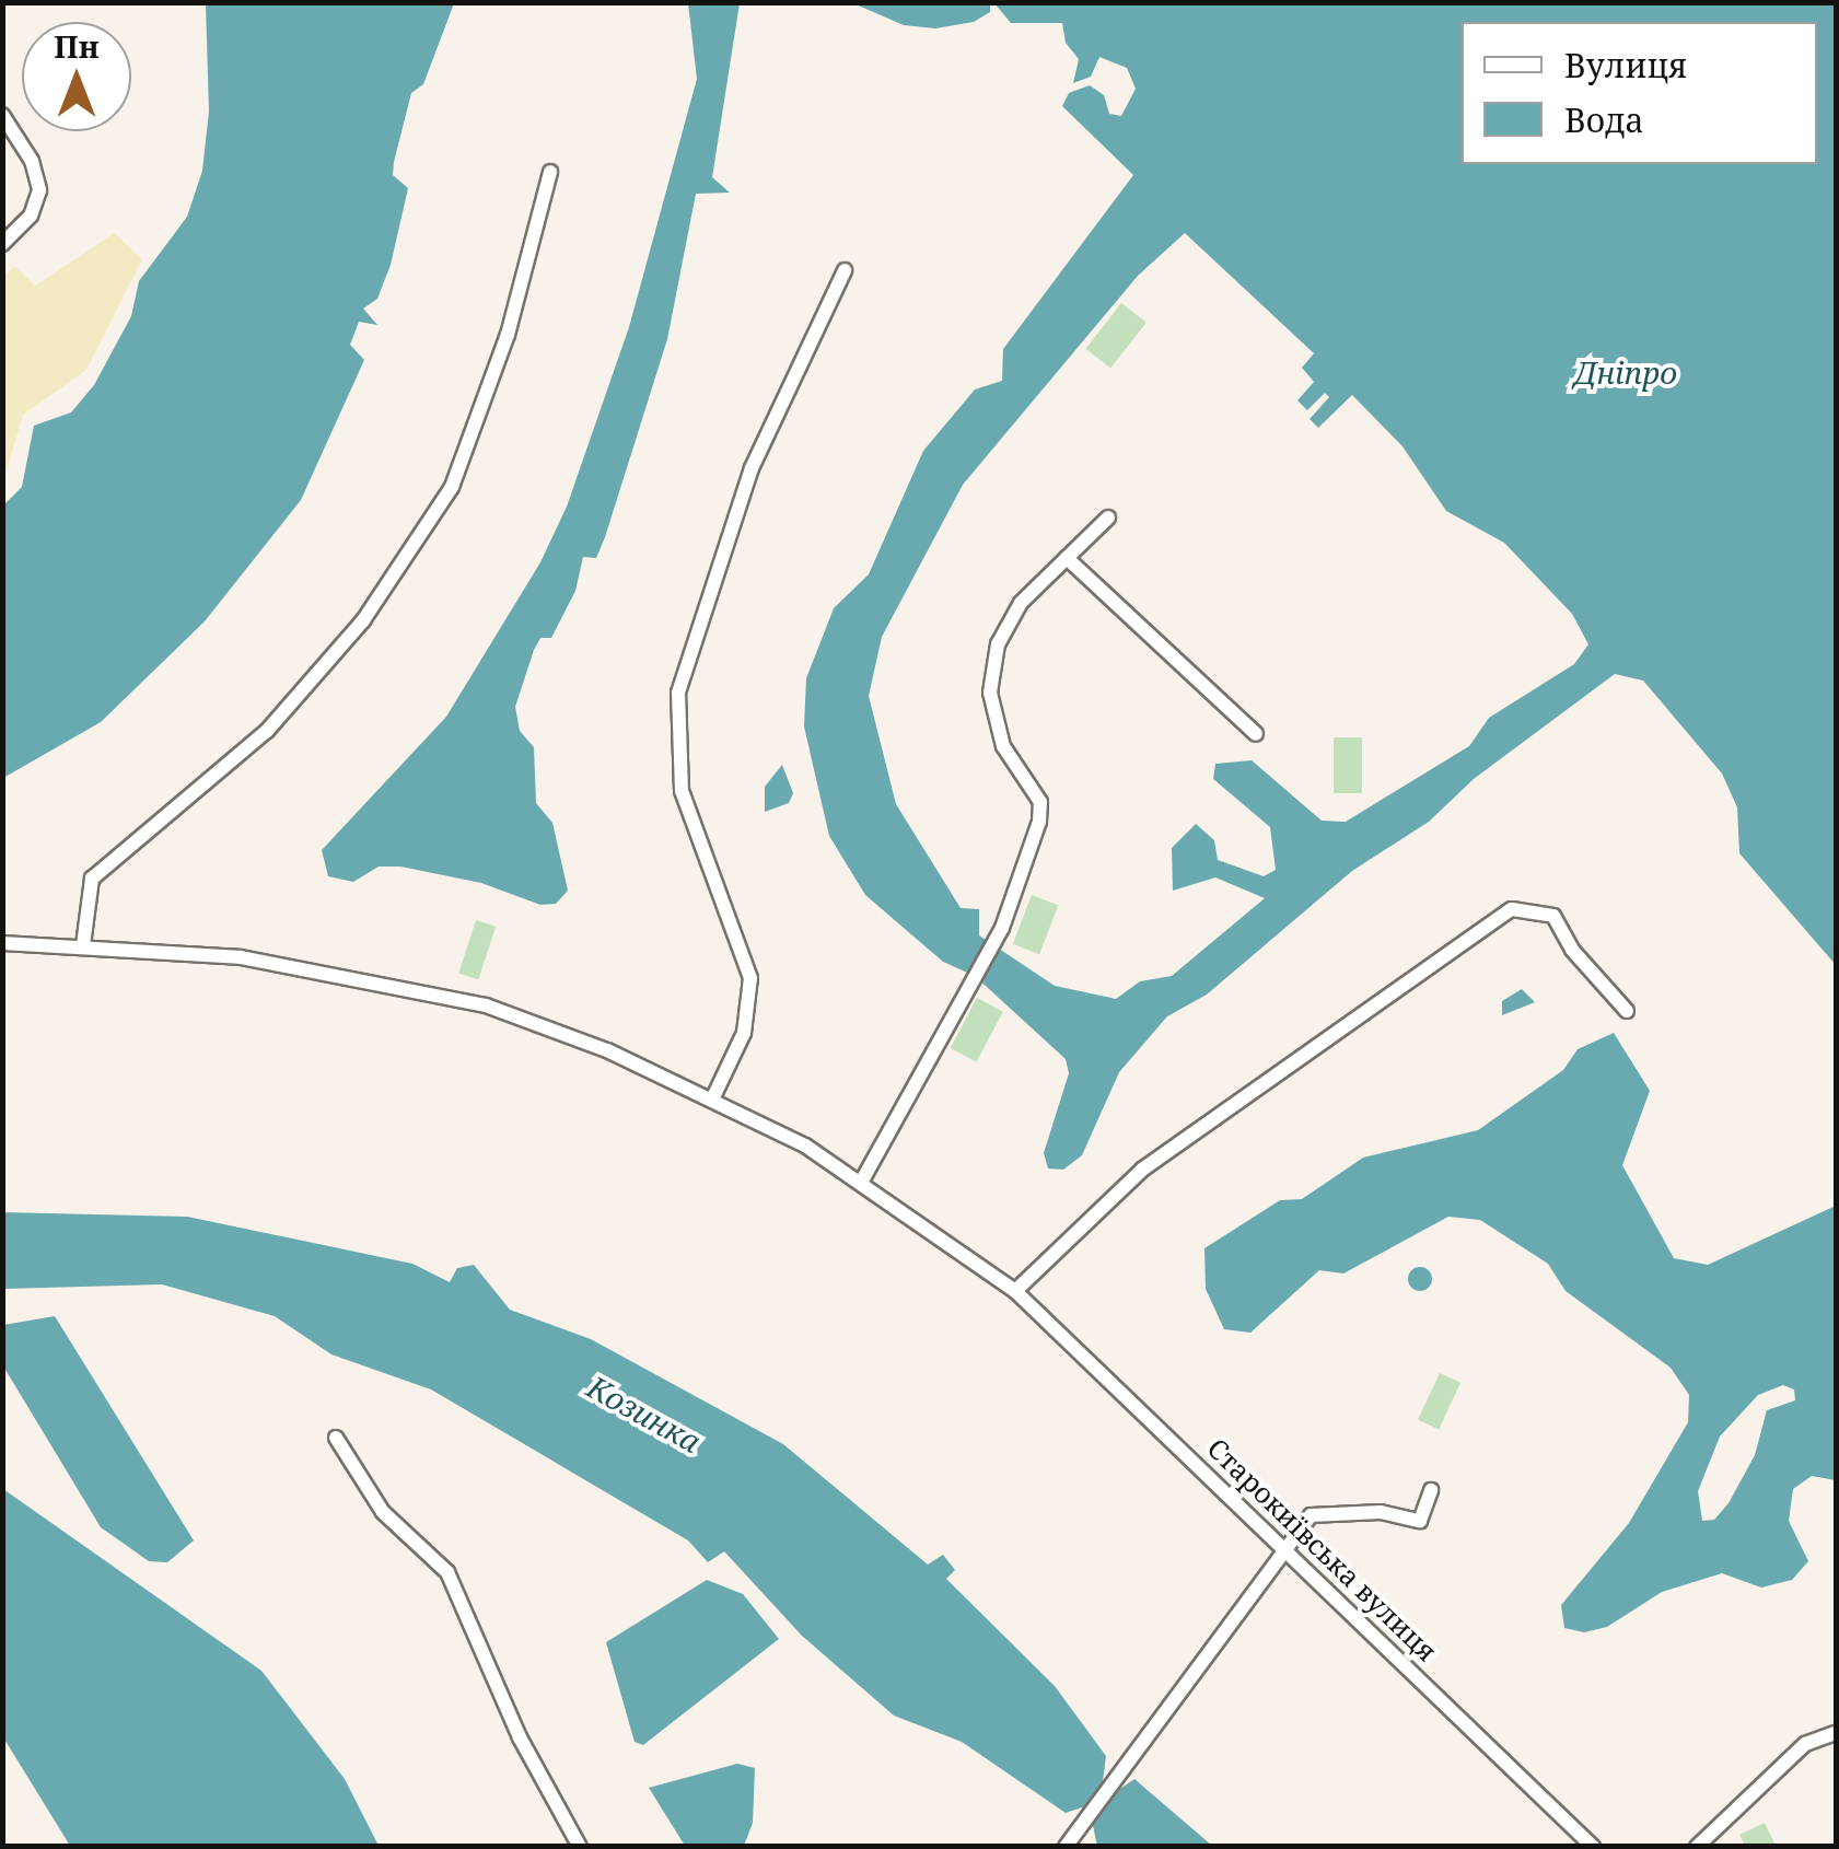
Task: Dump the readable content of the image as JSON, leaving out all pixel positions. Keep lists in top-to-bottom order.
{
  "streets": {
    "street": ["Старокиївська вулиця"]
  },
  "water": ["Дніпро", "Козинка"],
  "legend": ["Вулиця", "Вода"],
  "north": "top"
}
